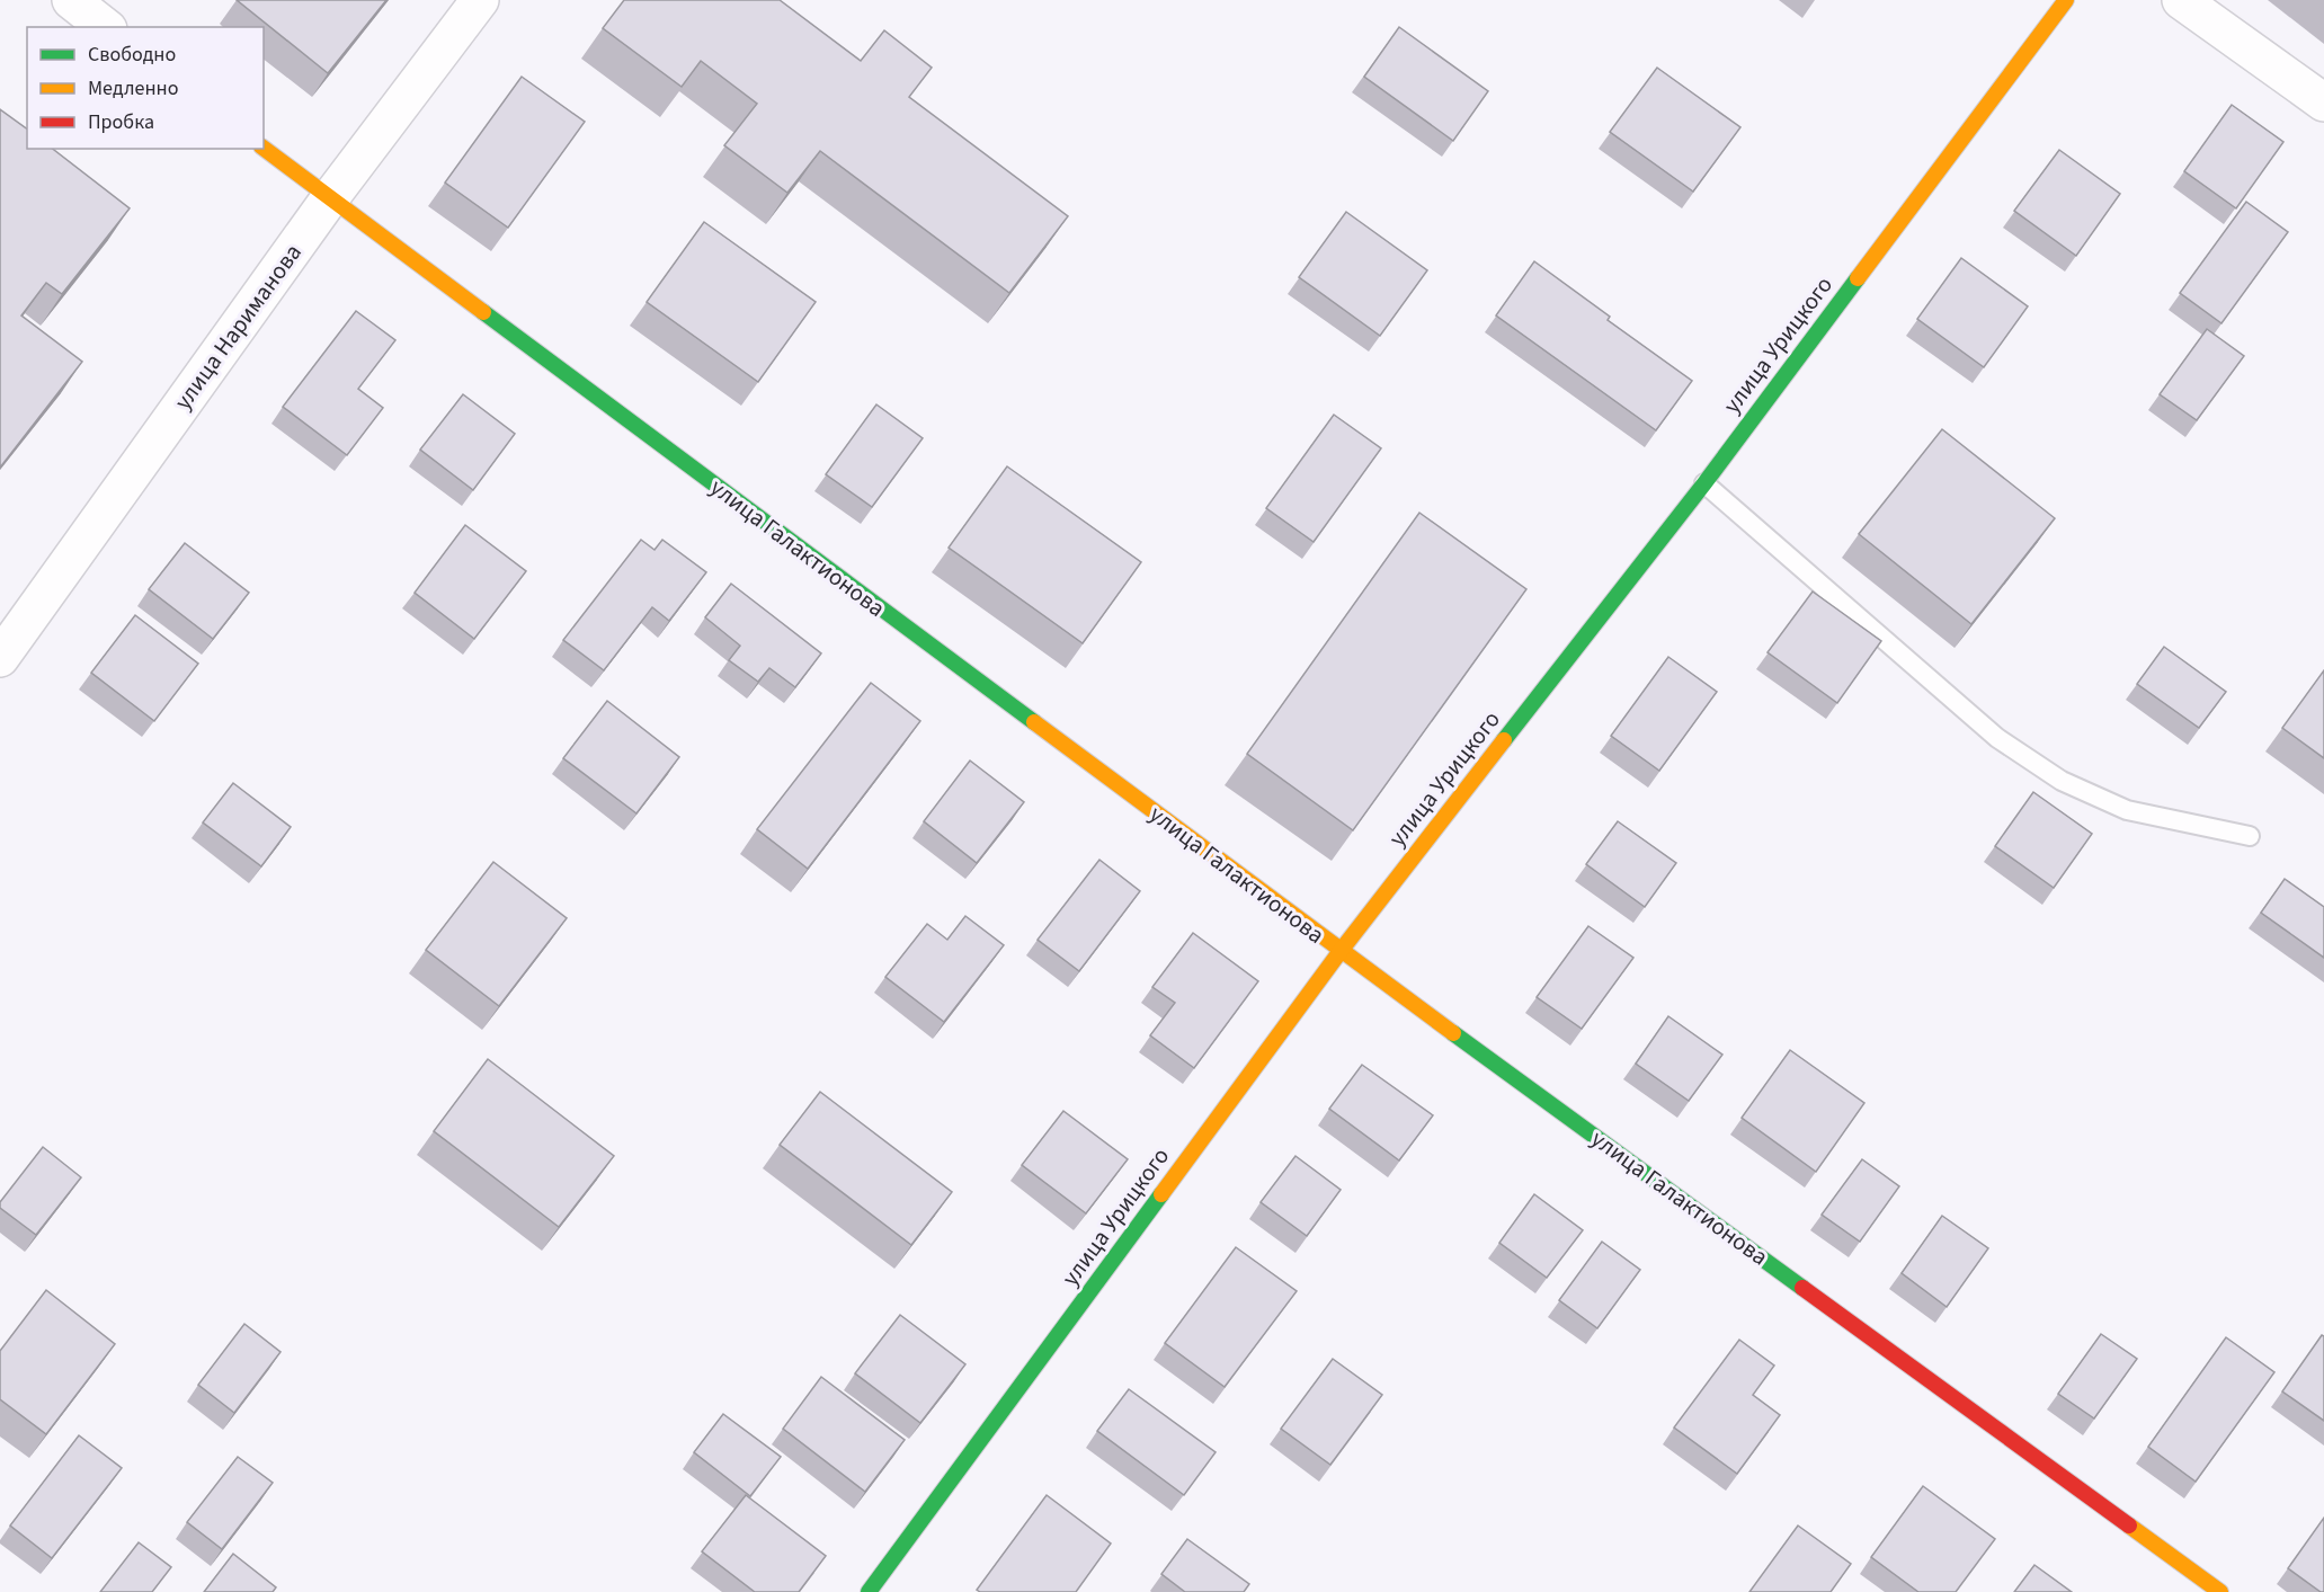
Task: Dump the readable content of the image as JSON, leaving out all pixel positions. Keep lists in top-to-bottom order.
{
  "streets": {
    "street": ["улица Нариманова", "улица Урицкого", "улица Галактионова"]
  },
  "crossings": [
    ["улица Нариманова", "улица Галактионова"],
    ["улица Урицкого", "улица Галактионова"]
  ],
  "legend": ["Свободно", "Медленно", "Пробка"]
}
